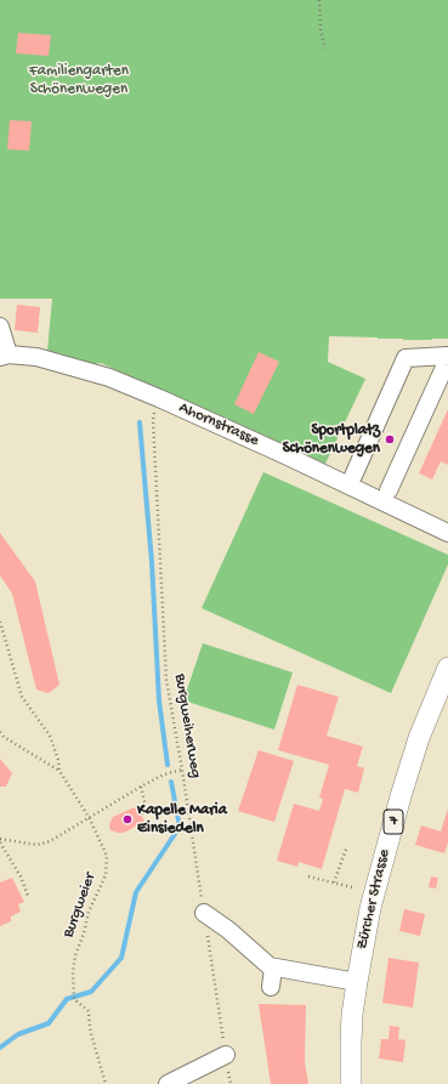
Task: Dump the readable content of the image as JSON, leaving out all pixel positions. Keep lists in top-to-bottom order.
{
  "streets": {
    "main road": ["7", "Zürcher Strasse"],
    "street": ["Ahornstrasse"],
    "path": ["Burgweiherweg", "Burgweier"]
  },
  "crossings": [
    ["Ahornstrasse", "Burgweiherweg"]
  ],
  "parks": ["Familiengarten Schönenwegen"],
  "places": ["Sportplatz Schönenwegen", "Kapelle Maria Einsiedeln"]
}
